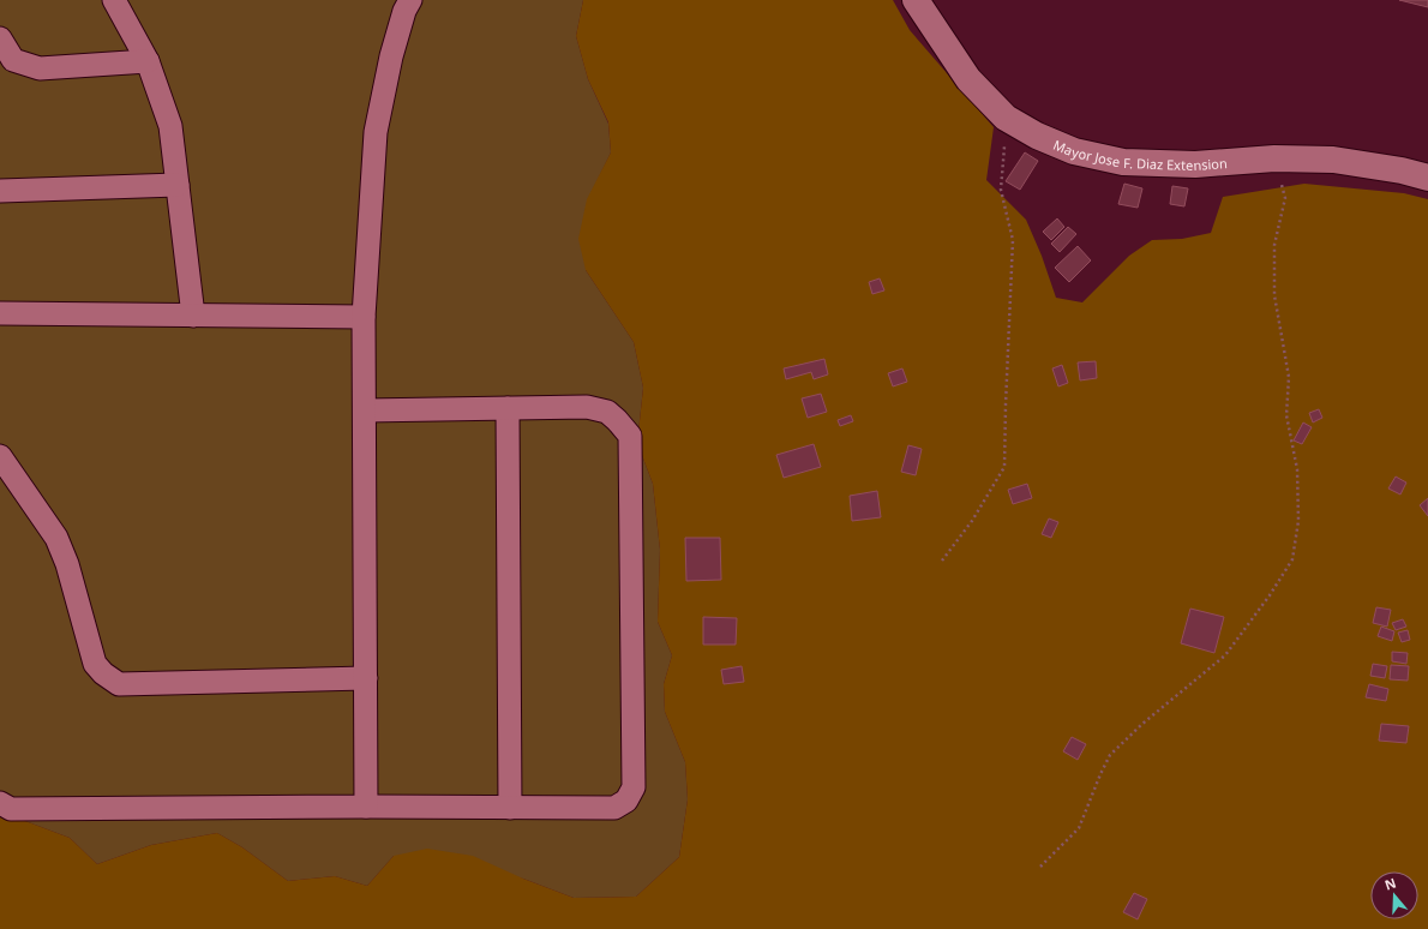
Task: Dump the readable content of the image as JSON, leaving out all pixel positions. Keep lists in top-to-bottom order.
{
  "streets": {
    "street": ["Mayor Jose F. Diaz Extension"]
  },
  "north": "top"
}
